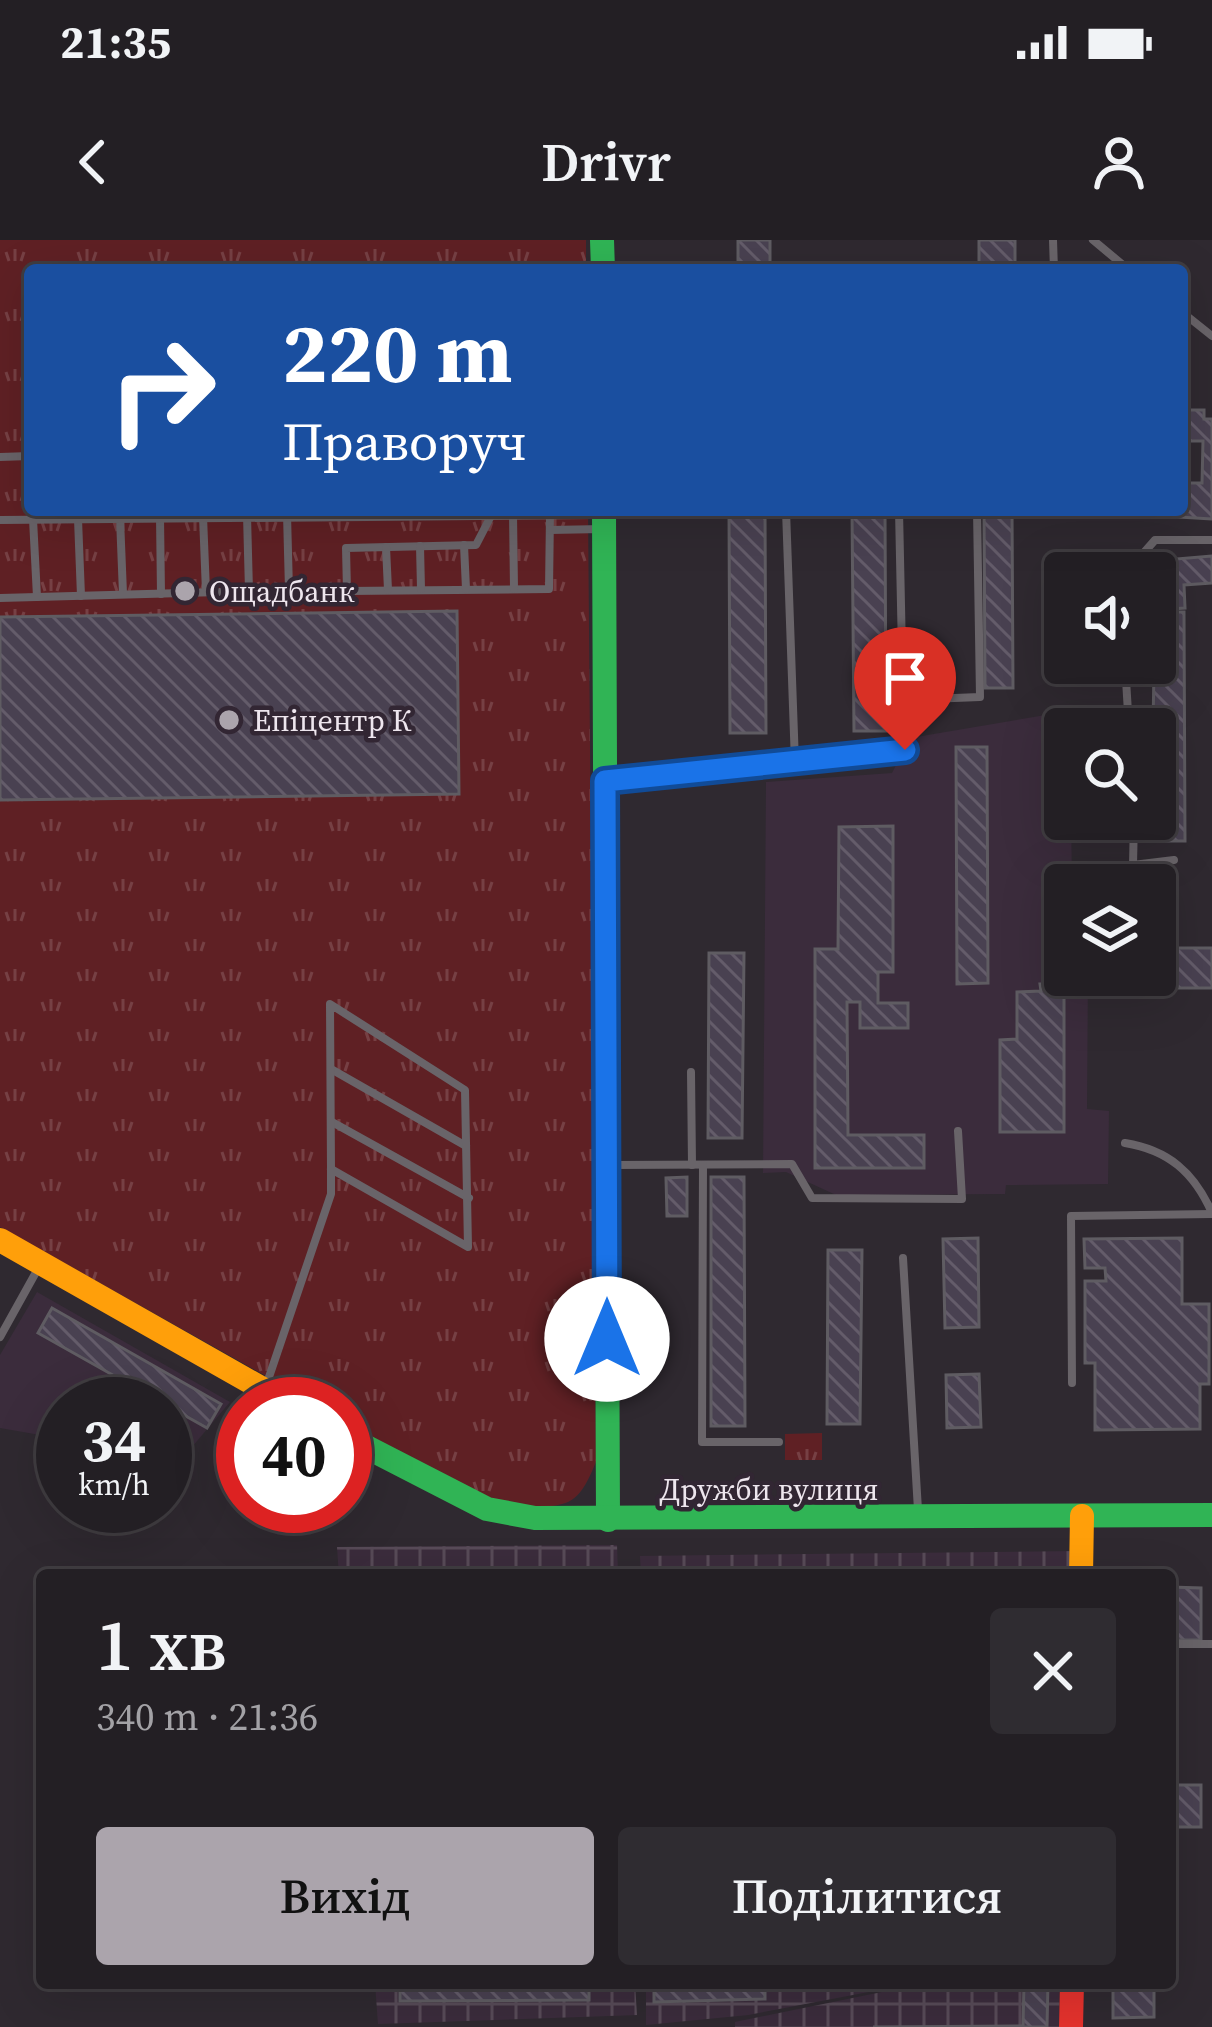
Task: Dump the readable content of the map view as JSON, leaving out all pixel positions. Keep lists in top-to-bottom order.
{
  "streets": {
    "street": ["Дружби вулиця"]
  },
  "places": ["Ощадбанк", "Епіцентр К"],
  "page": {
    "status": "21:35",
    "header": "Drivr",
    "turn": ["220 m", "Праворуч"],
    "speed": "34 km/h",
    "limit": "40",
    "heading": ["1 хв", "340 m · 21:36"],
    "buttons": ["Вихід", "Поділитися"]
  }
}
